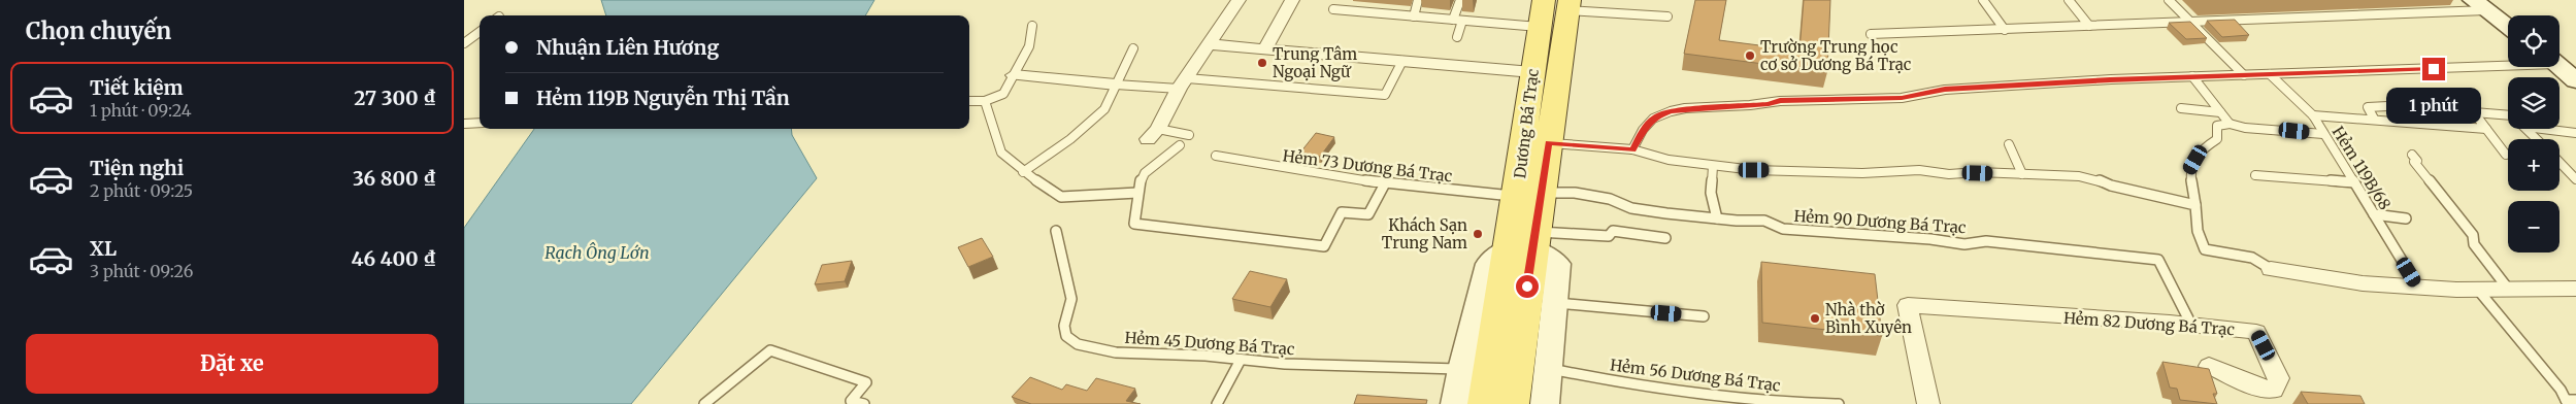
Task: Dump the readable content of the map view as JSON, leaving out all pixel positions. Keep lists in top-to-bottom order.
{
  "streets": {
    "main road": ["Dương Bá Trạc"],
    "street": ["Hẻm 82 Dương Bá Trạc"],
    "lane": [
      "Hẻm 73 Dương Bá Trạc",
      "Hẻm 119B/68",
      "Hẻm 90 Dương Bá Trạc",
      "Hẻm 45 Dương Bá Trạc",
      "Hẻm 56 Dương Bá Trạc"
    ]
  },
  "crossings": [
    ["Dương Bá Trạc", "Hẻm 73 Dương Bá Trạc"],
    ["Dương Bá Trạc", "Hẻm 90 Dương Bá Trạc"],
    ["Hẻm 73 Dương Bá Trạc", "Hẻm 90 Dương Bá Trạc"],
    ["Hẻm 90 Dương Bá Trạc", "Hẻm 82 Dương Bá Trạc"]
  ],
  "water": ["Rạch Ông Lớn"],
  "places": [
    "Trường Trung học cơ sở Dương Bá Trạc",
    "Trung Tâm Ngoại Ngữ",
    "Khách Sạn Trung Nam",
    "Nhà thờ Bình Xuyên"
  ],
  "page": {
    "heading": "Chọn chuyến",
    "map_buttons": ["+", "−"],
    "banner": ["Nhuận Liên Hương", "Hẻm 119B Nguyễn Thị Tần"],
    "list": [
      {
        "name": "Tiết kiệm",
        "note": "1 phút · 09:24",
        "value": "27 300 ₫"
      },
      {
        "name": "Tiện nghi",
        "note": "2 phút · 09:25",
        "value": "36 800 ₫"
      },
      {
        "name": "XL",
        "note": "3 phút · 09:26",
        "value": "46 400 ₫"
      }
    ],
    "bubble": "1 phút",
    "buttons": "Đặt xe"
  }
}
